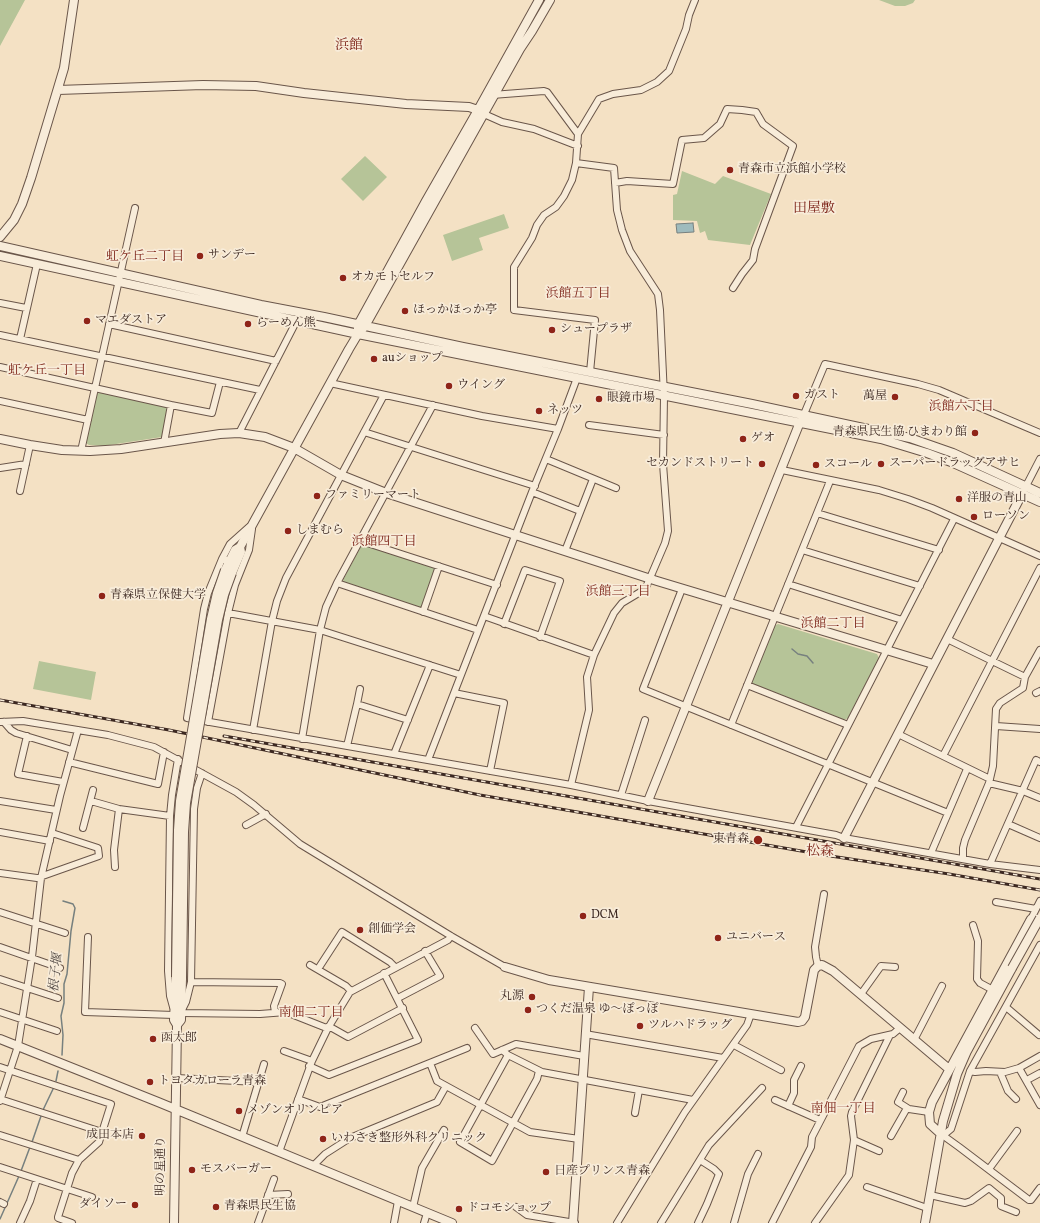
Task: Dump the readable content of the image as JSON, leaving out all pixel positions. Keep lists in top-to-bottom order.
{
  "streets": {
    "street": ["明の星通り"]
  },
  "districts": [
    "浜館",
    "田屋敷",
    "虹ケ丘二丁目",
    "浜館五丁目",
    "虹ケ丘一丁目",
    "浜館六丁目",
    "浜館四丁目",
    "浜館三丁目",
    "浜館二丁目",
    "松森",
    "南佃二丁目",
    "南佃一丁目"
  ],
  "water": ["根子堰"],
  "places": [
    "青森市立浜館小学校",
    "サンデー",
    "オカモトセルフ",
    "ほっかほっか亭",
    "マエダストア",
    "らーめん熊",
    "シュープラザ",
    "auショップ",
    "ウイング",
    "ガスト",
    "萬屋",
    "眼鏡市場",
    "ネッツ",
    "青森県民生協 ひまわり館",
    "ゲオ",
    "セカンドストリート",
    "スーパードラッグアサヒ",
    "スコール",
    "ファミリーマート",
    "洋服の青山",
    "ローソン",
    "しまむら",
    "青森県立保健大学",
    "東青森",
    "DCM",
    "創価学会",
    "ユニバース",
    "丸源",
    "つくだ温泉 ゆ～ぽっぽ",
    "ツルハドラッグ",
    "函太郎",
    "トヨタカローラ青森",
    "メゾンオリンピア",
    "成田本店",
    "いわさき整形外科クリニック",
    "モスバーガー",
    "日産プリンス青森",
    "ダイソー",
    "青森県民生協",
    "ドコモショップ"
  ]
}
